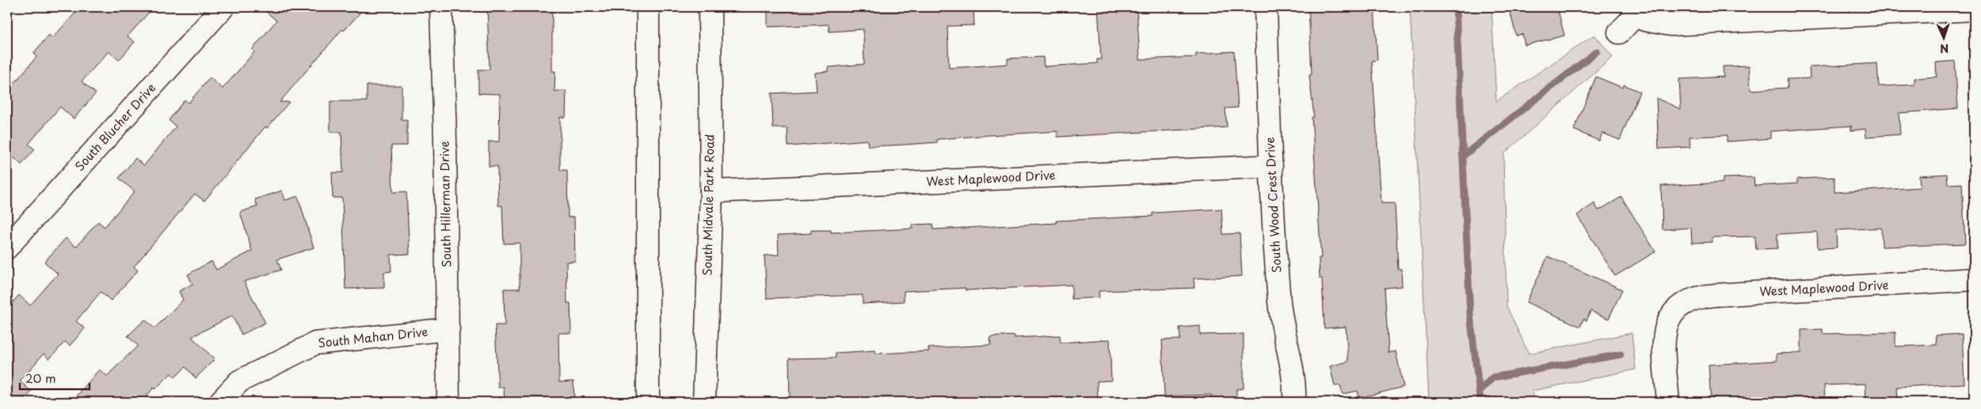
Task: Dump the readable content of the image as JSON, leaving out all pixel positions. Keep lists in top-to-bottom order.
{
  "streets": {
    "street": [
      "South Blucher Drive",
      "West Maplewood Drive",
      "South Hillerman Drive",
      "South Midvale Park Road",
      "South Wood Crest Drive",
      "South Mahan Drive"
    ]
  },
  "crossings": [
    ["West Maplewood Drive", "South Midvale Park Road"],
    ["West Maplewood Drive", "South Wood Crest Drive"],
    ["South Hillerman Drive", "South Mahan Drive"]
  ],
  "scale_bar": "20 m",
  "north": "bottom"
}
